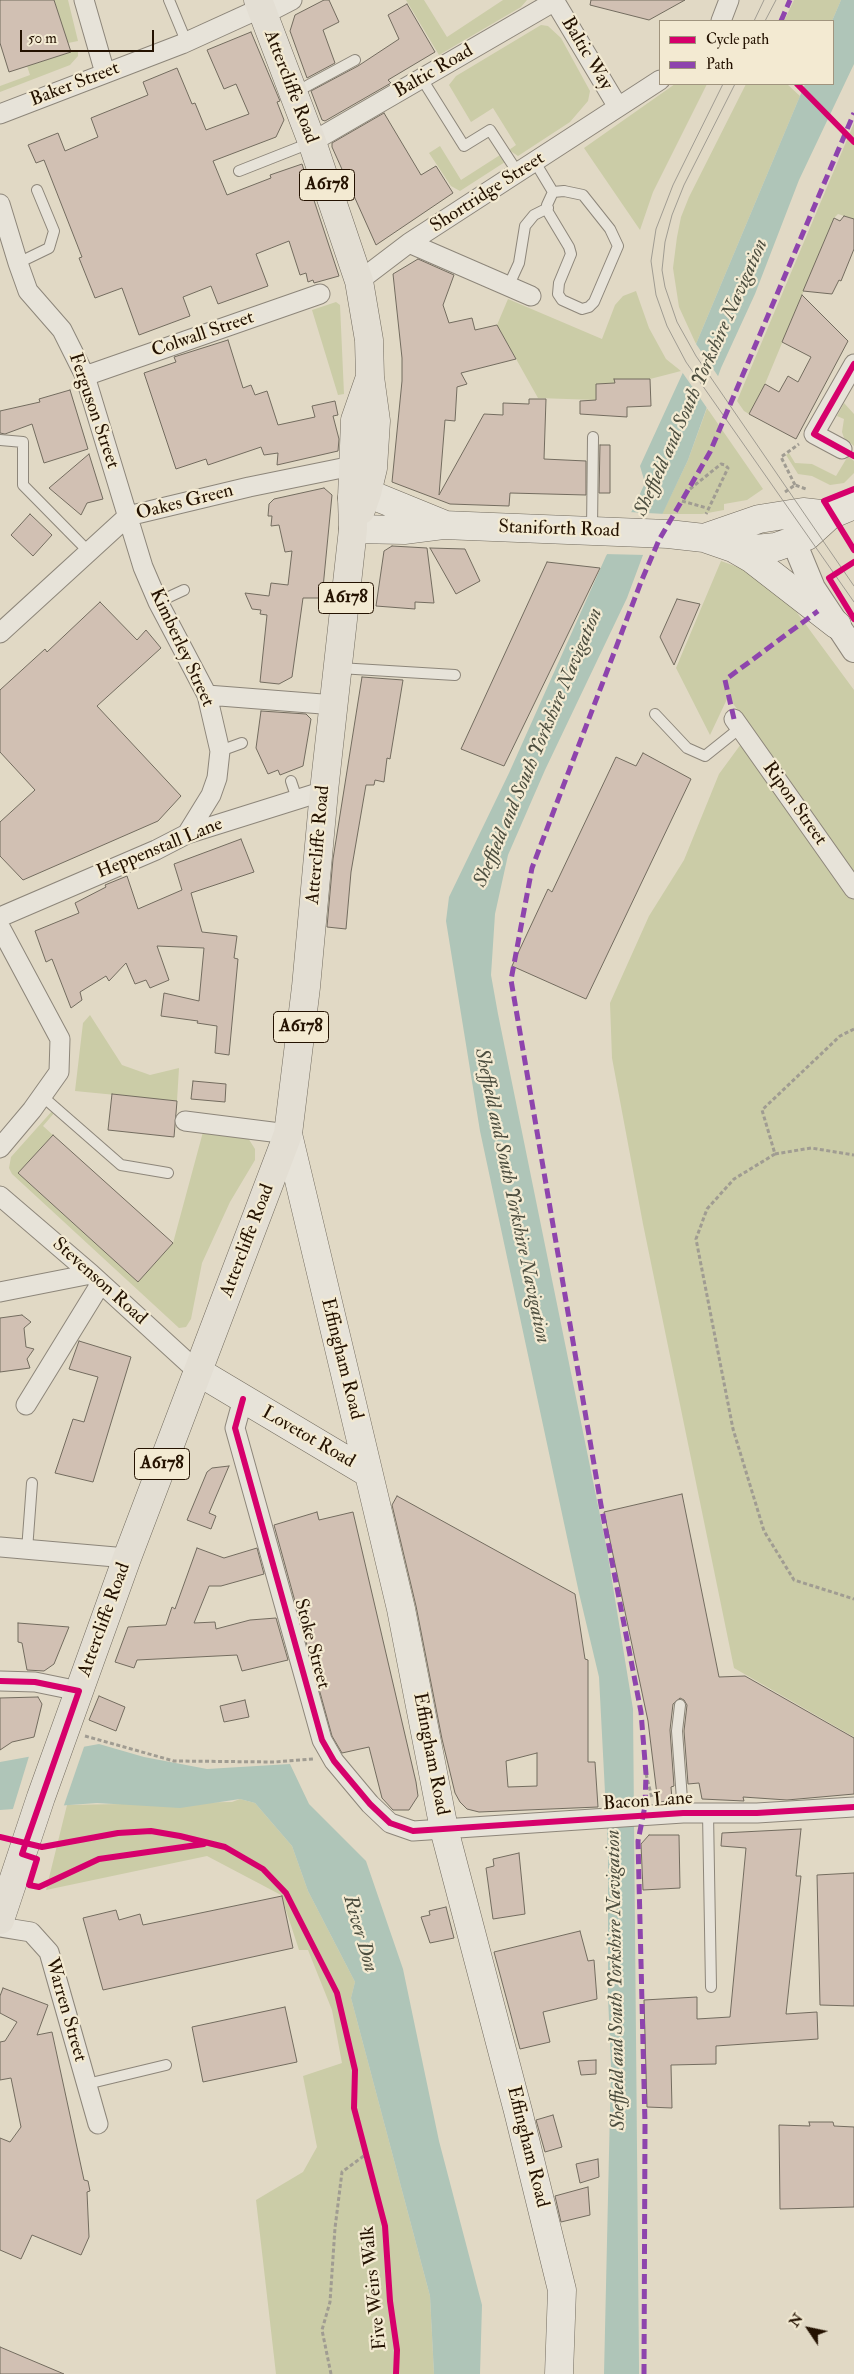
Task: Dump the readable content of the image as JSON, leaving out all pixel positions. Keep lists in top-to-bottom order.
{
  "streets": {
    "main road": [
      "Attercliffe Road",
      "A6178",
      "Staniforth Road",
      "Effingham Road",
      "Lovetot Road"
    ],
    "street": [
      "Baltic Way",
      "Baltic Road",
      "Baker Street",
      "Shortridge Street",
      "Colwall Street",
      "Ferguson Street",
      "Oakes Green",
      "Kimberley Street",
      "Ripon Street",
      "Heppenstall Lane",
      "Stevenson Road",
      "Stoke Street",
      "Bacon Lane",
      "Warren Street"
    ],
    "cycle path": ["Five Weirs Walk"]
  },
  "crossings": [
    ["Baltic Way", "Baltic Road"],
    ["Baltic Way", "Shortridge Street"],
    ["Baltic Road", "Attercliffe Road"],
    ["Baker Street", "Attercliffe Road"],
    ["Attercliffe Road", "Shortridge Street"],
    ["Attercliffe Road", "Oakes Green"],
    ["Attercliffe Road", "Staniforth Road"],
    ["Attercliffe Road", "Heppenstall Lane"],
    ["Attercliffe Road", "Stevenson Road"],
    ["Attercliffe Road", "Effingham Road"],
    ["Attercliffe Road", "Lovetot Road"],
    ["Colwall Street", "Ferguson Street"],
    ["Ferguson Street", "Oakes Green"],
    ["Ferguson Street", "Kimberley Street"],
    ["Oakes Green", "Kimberley Street"],
    ["Kimberley Street", "Heppenstall Lane"],
    ["Stevenson Road", "Lovetot Road"],
    ["Effingham Road", "Lovetot Road"],
    ["Effingham Road", "Stoke Street"],
    ["Effingham Road", "Bacon Lane"],
    ["Lovetot Road", "Stoke Street"],
    ["Stoke Street", "Bacon Lane"]
  ],
  "water": ["Sheffield and South Yorkshire Navigation", "River Don"],
  "legend": ["Cycle path", "Path"],
  "scale_bar": "50 m",
  "north": "top left"
}
